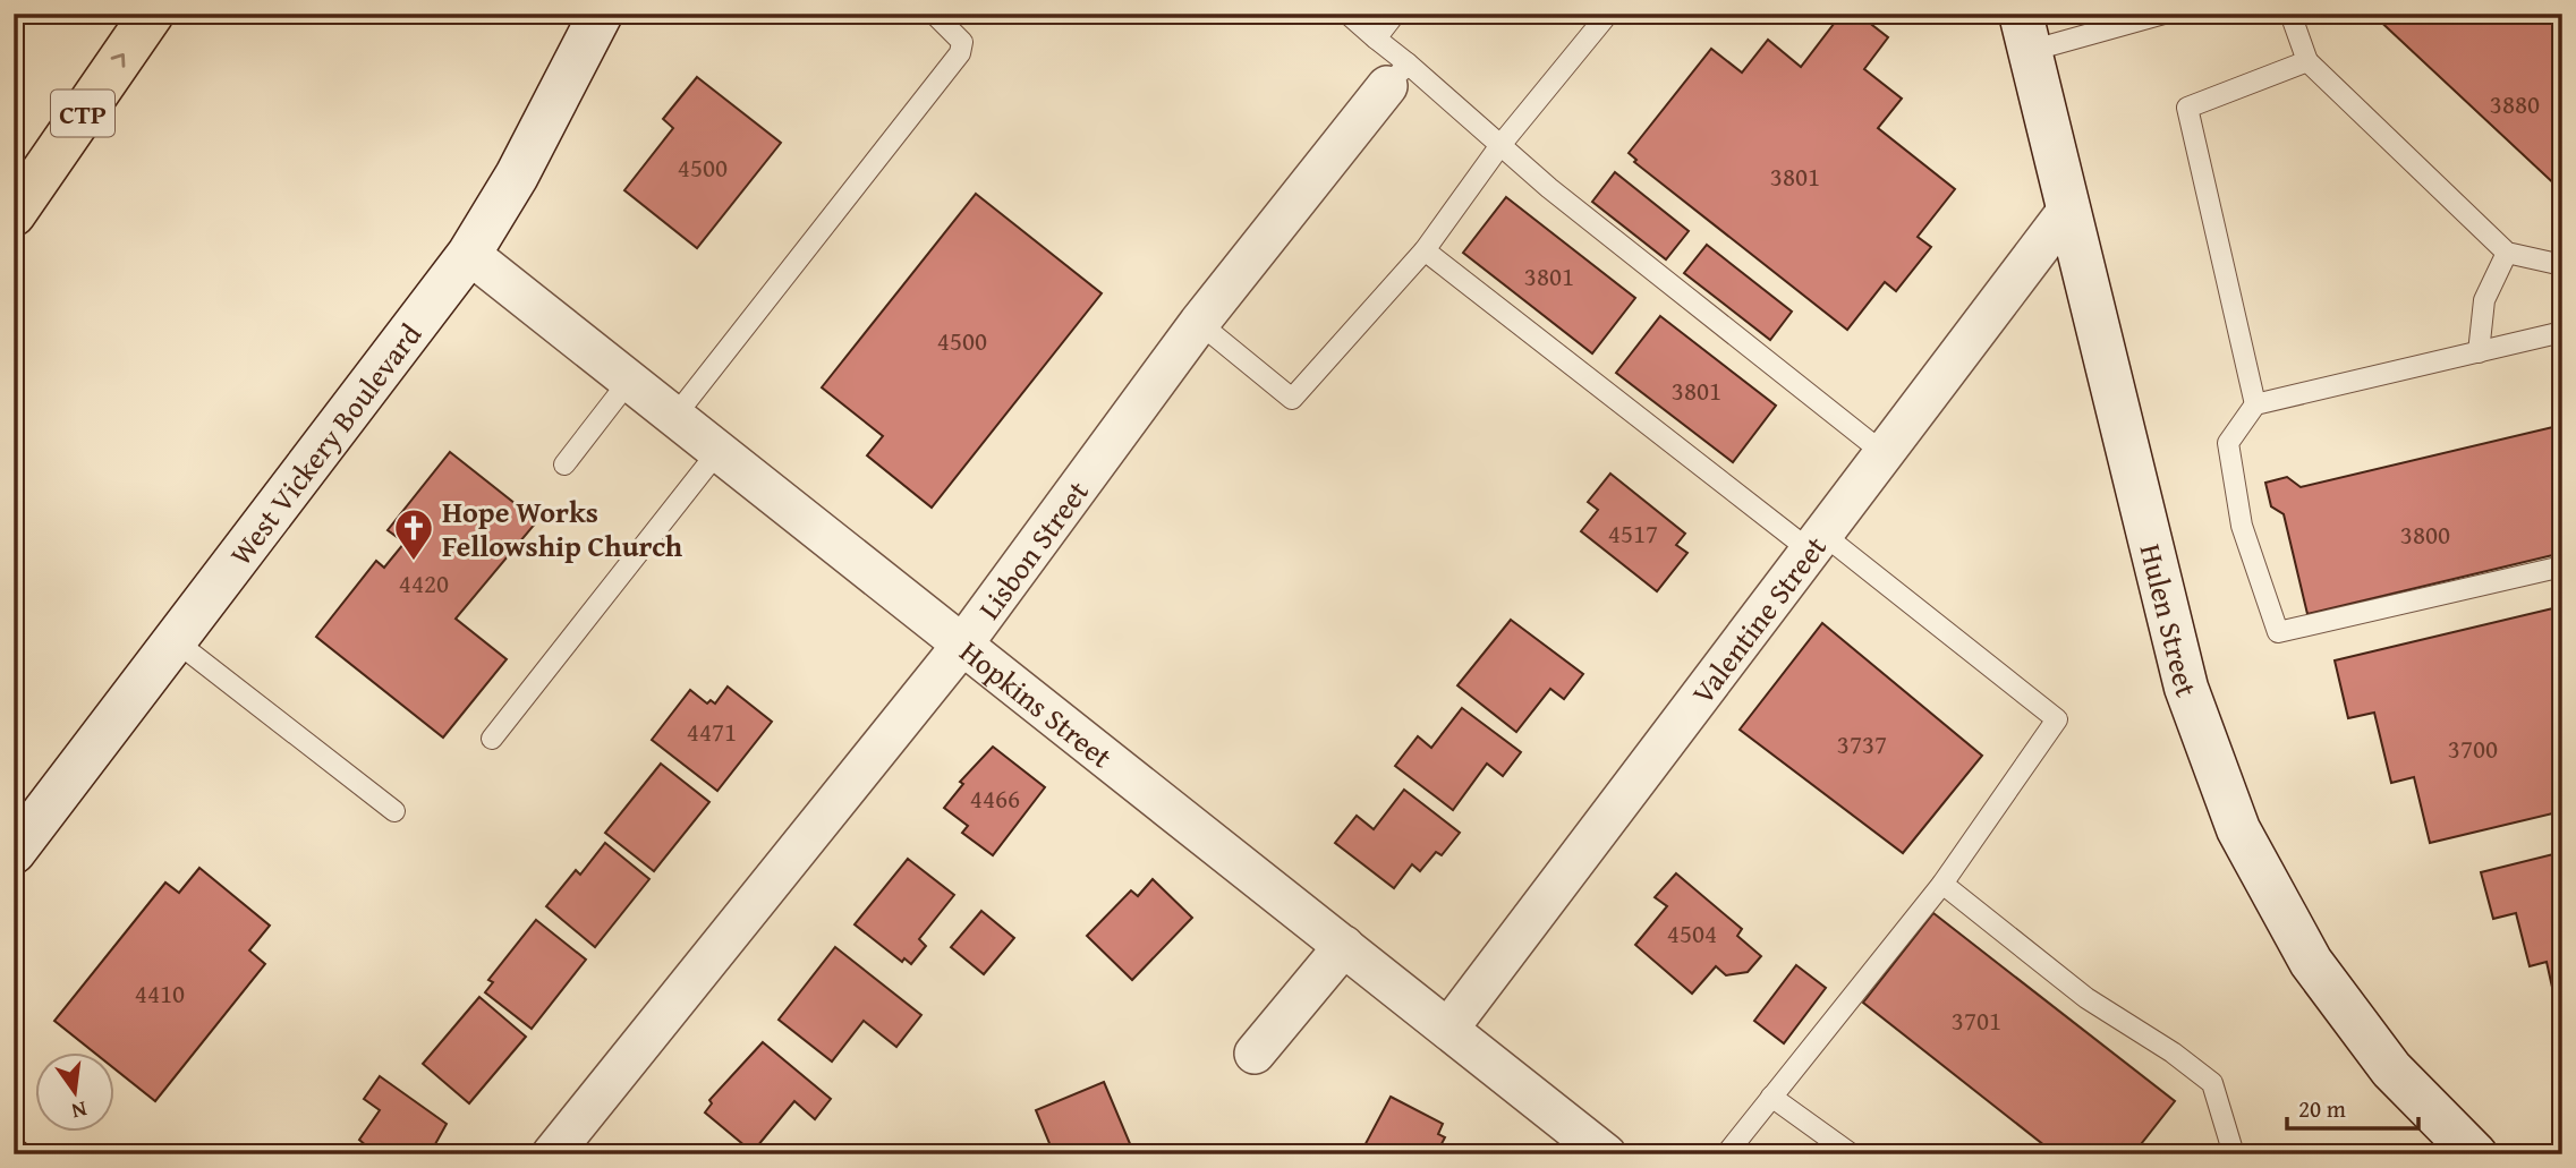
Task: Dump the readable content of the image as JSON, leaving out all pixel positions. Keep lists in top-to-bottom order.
{
  "streets": {
    "highway": ["CTP"],
    "main road": ["West Vickery Boulevard", "Hulen Street"],
    "street": ["Lisbon Street", "Valentine Street", "Hopkins Street"]
  },
  "crossings": [
    ["West Vickery Boulevard", "Hopkins Street"],
    ["Lisbon Street", "Hopkins Street"],
    ["Valentine Street", "Hulen Street"],
    ["Valentine Street", "Hopkins Street"]
  ],
  "places": {
    "church": ["Hope Works Fellowship Church"]
  },
  "house_numbers": [
    "3880",
    "4500",
    "3801",
    "3801",
    "4500",
    "3801",
    "4517",
    "3800",
    "4420",
    "4471",
    "3737",
    "3700",
    "4466",
    "4504",
    "4410",
    "3701"
  ],
  "scale_bar": "20 m",
  "north": "bottom"
}
